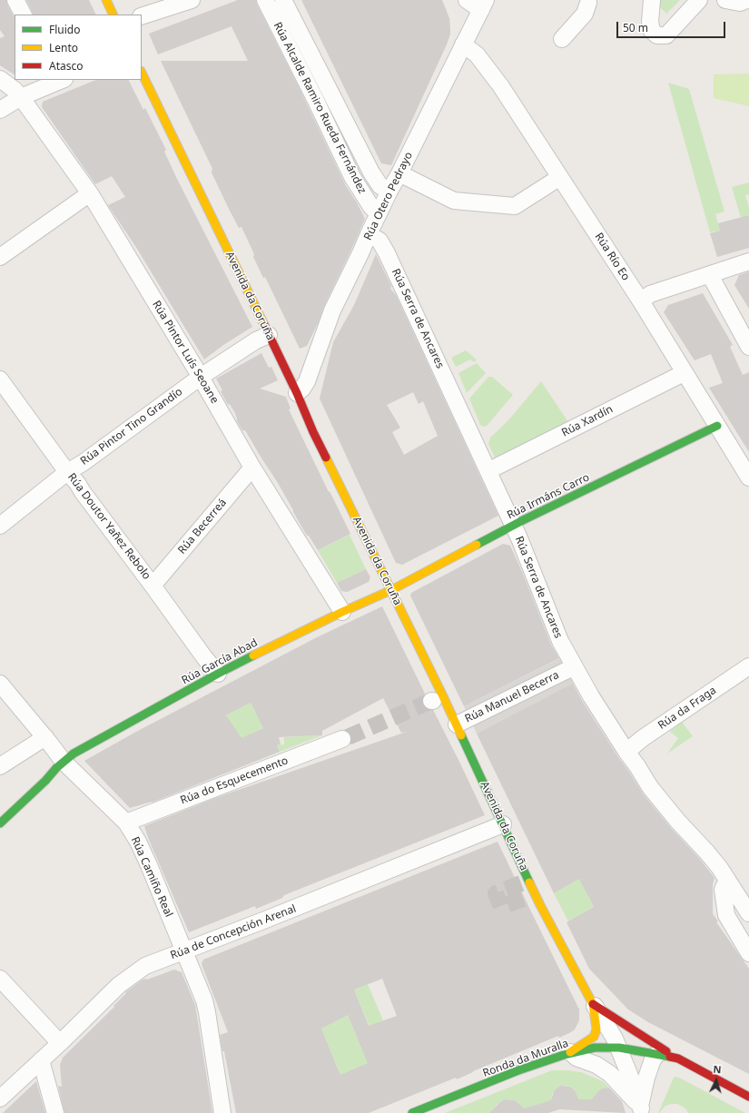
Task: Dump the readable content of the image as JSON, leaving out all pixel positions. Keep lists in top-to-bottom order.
{
  "streets": {
    "street": [
      "Rúa Alcalde Ramiro Rueda Fernández",
      "Rúa Otero Pedrayo",
      "Rúa Río Eo",
      "Avenida da Coruña",
      "Rúa Serra de Ancares",
      "Rúa Pintor Luís Seoane",
      "Rúa Xardín",
      "Rúa Pintor Tino Grandío",
      "Rúa Irmáns Carro",
      "Rúa Doutor Yañez Rebolo",
      "Rúa Becerreá",
      "Rúa García Abad",
      "Rúa Manuel Becerra",
      "Rúa da Fraga",
      "Rúa do Esquecemento",
      "Rúa Camiño Real",
      "Rúa de Concepción Arenal",
      "Ronda da Muralla"
    ]
  },
  "crossings": [
    ["Rúa Alcalde Ramiro Rueda Fernández", "Rúa Otero Pedrayo"],
    ["Rúa Otero Pedrayo", "Rúa Río Eo"],
    ["Rúa Otero Pedrayo", "Avenida da Coruña"],
    ["Rúa Otero Pedrayo", "Rúa Serra de Ancares"],
    ["Rúa Río Eo", "Rúa Irmáns Carro"],
    ["Avenida da Coruña", "Rúa Pintor Tino Grandío"],
    ["Avenida da Coruña", "Rúa Irmáns Carro"],
    ["Avenida da Coruña", "Rúa García Abad"],
    ["Avenida da Coruña", "Rúa Manuel Becerra"],
    ["Avenida da Coruña", "Rúa de Concepción Arenal"],
    ["Avenida da Coruña", "Ronda da Muralla"],
    ["Rúa Serra de Ancares", "Rúa Irmáns Carro"],
    ["Rúa Serra de Ancares", "Rúa da Fraga"],
    ["Rúa Pintor Luís Seoane", "Rúa Pintor Tino Grandío"],
    ["Rúa Pintor Luís Seoane", "Rúa Becerreá"],
    ["Rúa Pintor Luís Seoane", "Rúa García Abad"],
    ["Rúa Pintor Tino Grandío", "Rúa Doutor Yañez Rebolo"],
    ["Rúa Irmáns Carro", "Rúa García Abad"],
    ["Rúa Doutor Yañez Rebolo", "Rúa Becerreá"],
    ["Rúa Doutor Yañez Rebolo", "Rúa García Abad"],
    ["Rúa García Abad", "Rúa Camiño Real"],
    ["Rúa do Esquecemento", "Rúa Camiño Real"],
    ["Rúa Camiño Real", "Rúa de Concepción Arenal"]
  ],
  "legend": ["Fluido", "Lento", "Atasco"],
  "scale_bar": "50 m",
  "north": "top"
}
